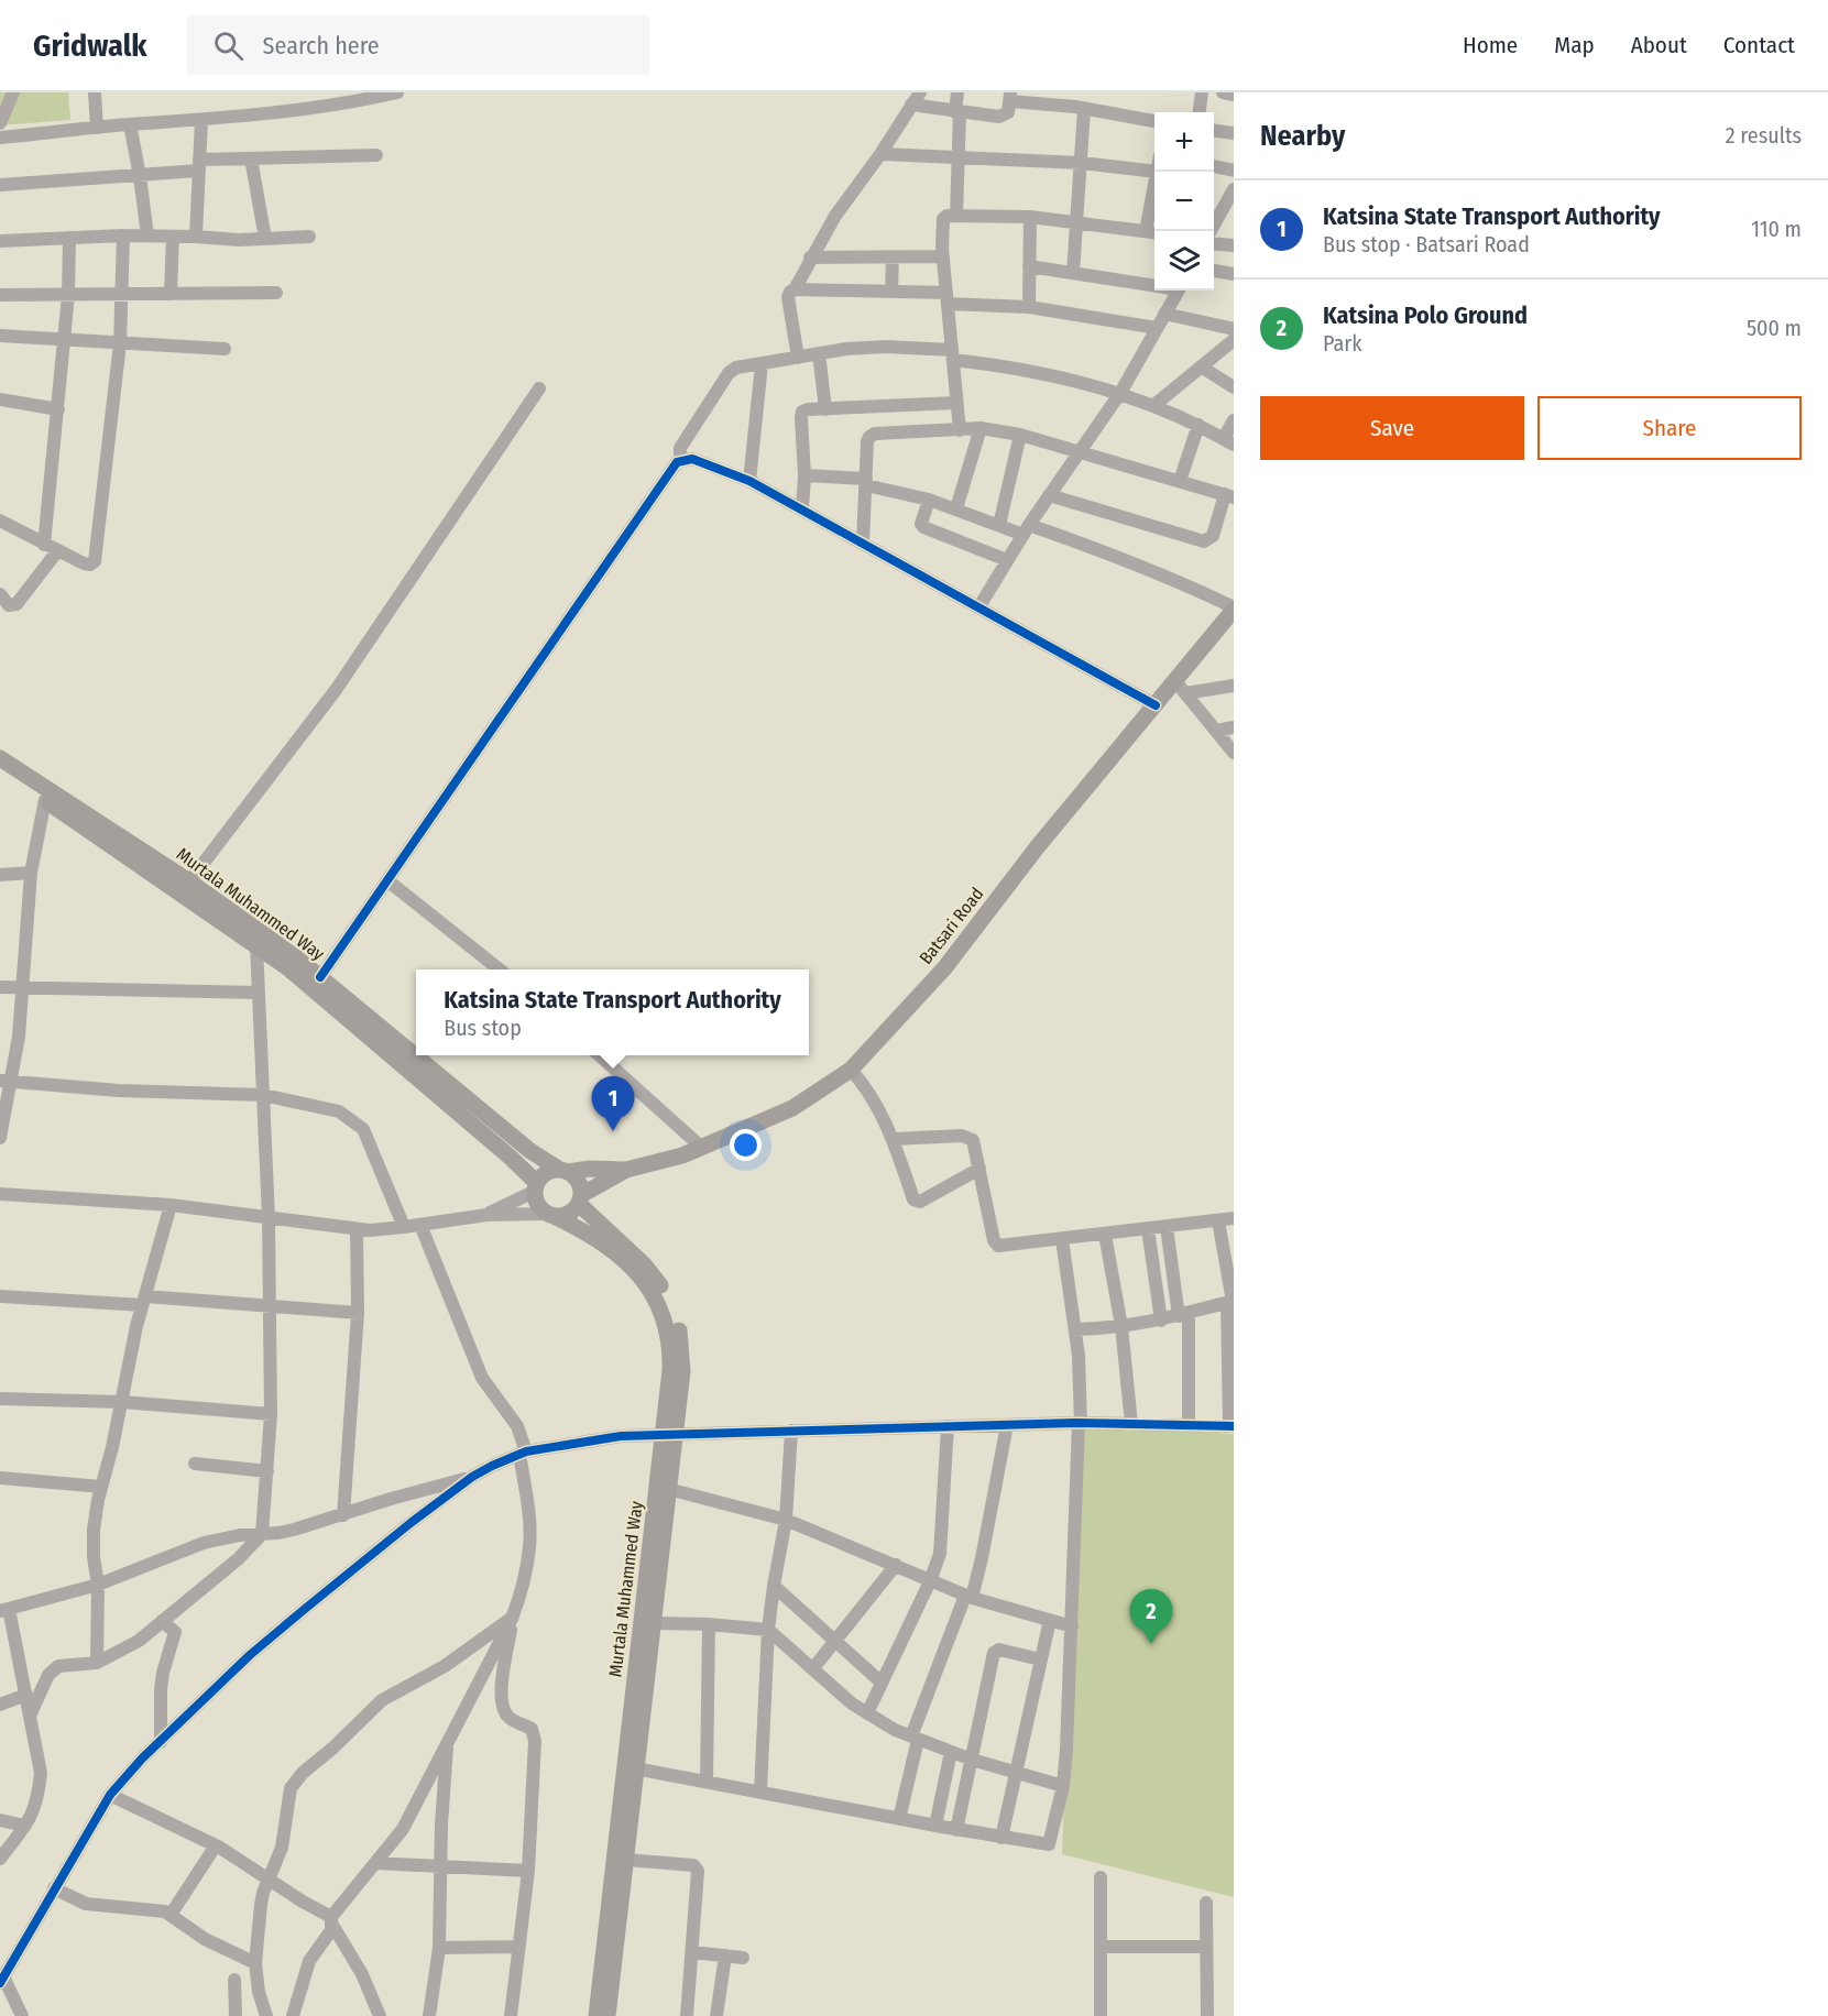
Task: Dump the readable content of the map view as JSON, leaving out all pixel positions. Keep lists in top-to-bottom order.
{
  "streets": {
    "main road": ["Murtala Muhammed Way", "Batsari Road"]
  },
  "page": {
    "header": "Gridwalk",
    "search": "Search here",
    "nav": [
      "Home",
      "Map",
      "About",
      "Contact"
    ],
    "heading": ["Nearby", "2 results"],
    "map_buttons": ["+", "−"],
    "list": [
      {
        "mark": "1",
        "name": "Katsina State Transport Authority",
        "note": "Bus stop · Batsari Road",
        "value": "110 m"
      },
      {
        "mark": "2",
        "name": "Katsina Polo Ground",
        "note": "Park",
        "value": "500 m"
      }
    ],
    "buttons": ["Save", "Share"],
    "popup": ["Katsina State Transport Authority", "Bus stop"],
    "pins": ["1", "2"]
  }
}
